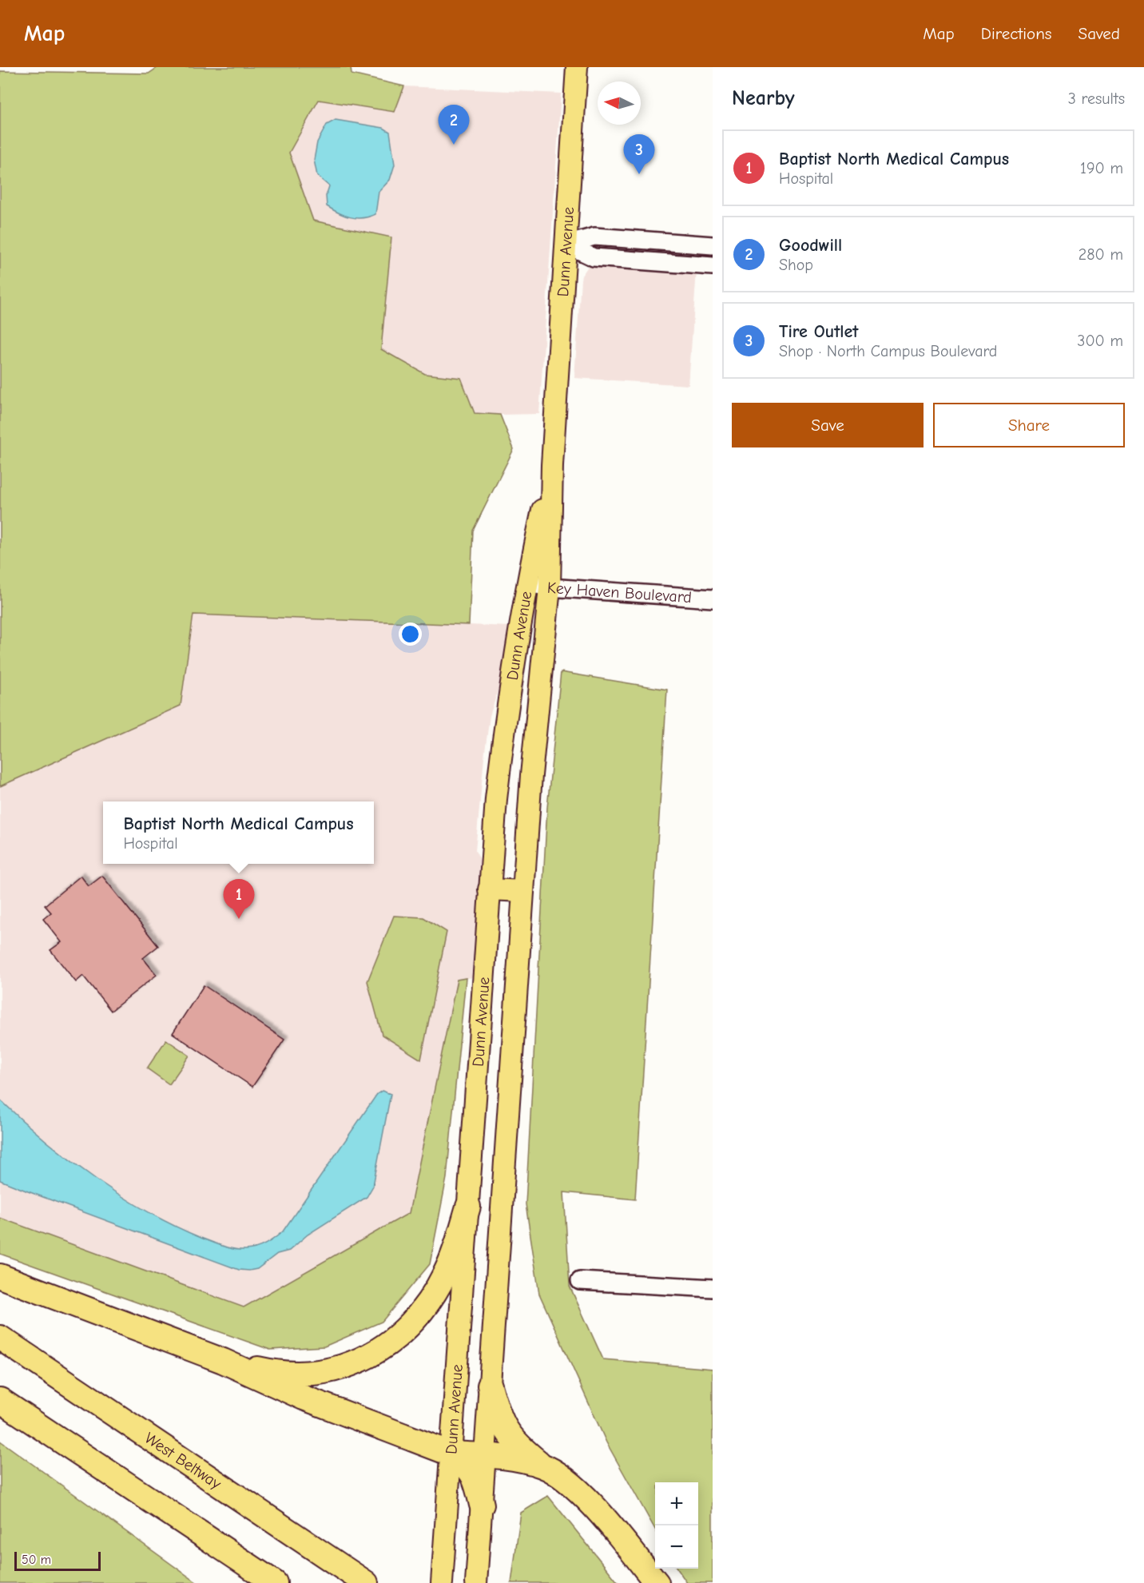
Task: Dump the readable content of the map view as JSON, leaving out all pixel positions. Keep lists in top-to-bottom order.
{
  "streets": {
    "highway": ["West Beltway"],
    "main road": ["Dunn Avenue"],
    "street": ["Key Haven Boulevard"]
  },
  "crossings": [
    ["Dunn Avenue", "Key Haven Boulevard"]
  ],
  "scale_bar": "50 m",
  "north": "left",
  "page": {
    "header": "Map",
    "nav": ["Map", "Directions", "Saved"],
    "heading": ["Nearby", "3 results"],
    "pins": ["2", "3", "1"],
    "list": [
      {
        "mark": "1",
        "name": "Baptist North Medical Campus",
        "note": "Hospital",
        "value": "190 m"
      },
      {
        "mark": "2",
        "name": "Goodwill",
        "note": "Shop",
        "value": "280 m"
      },
      {
        "mark": "3",
        "name": "Tire Outlet",
        "note": "Shop · North Campus Boulevard",
        "value": "300 m"
      }
    ],
    "buttons": ["Save", "Share"],
    "popup": ["Baptist North Medical Campus", "Hospital"],
    "map_buttons": ["+", "−"],
    "scale": "50 m"
  }
}
